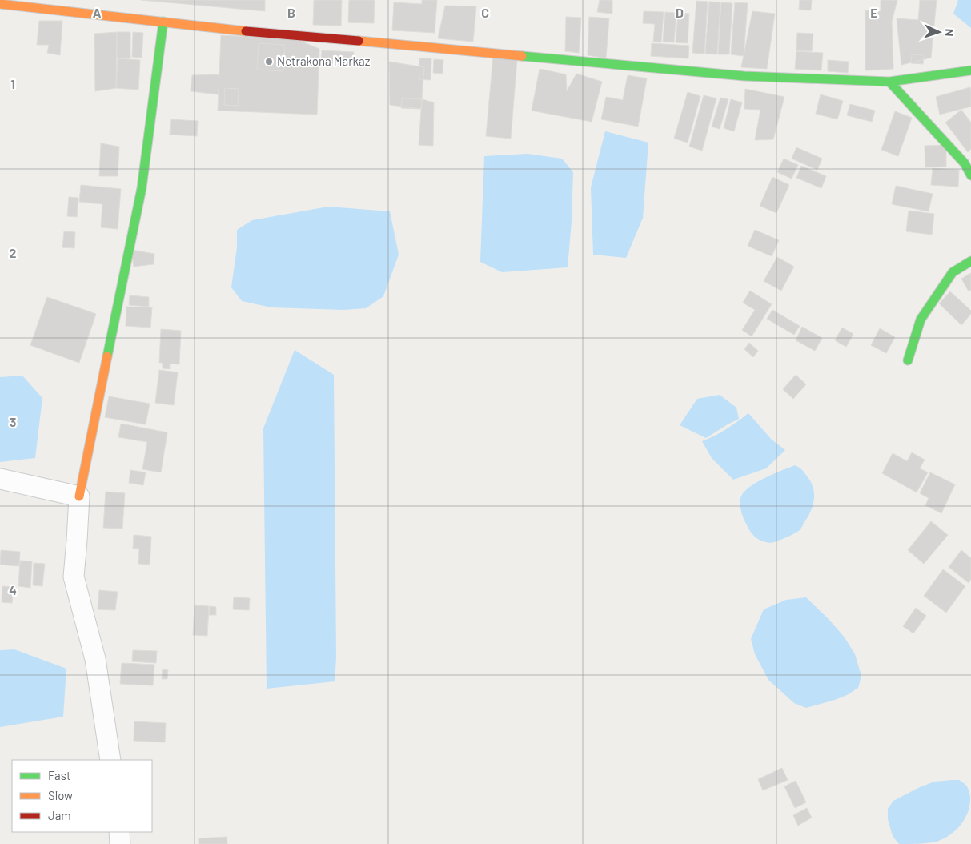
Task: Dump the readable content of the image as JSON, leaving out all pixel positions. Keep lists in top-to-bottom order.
{
  "places": ["Netrakona Markaz"],
  "legend": ["Fast", "Slow", "Jam"],
  "north": "right",
  "grid": {
    "columns": [
      "A",
      "B",
      "C",
      "D",
      "E"
    ],
    "rows": [
      "1",
      "2",
      "3",
      "4"
    ]
  }
}
